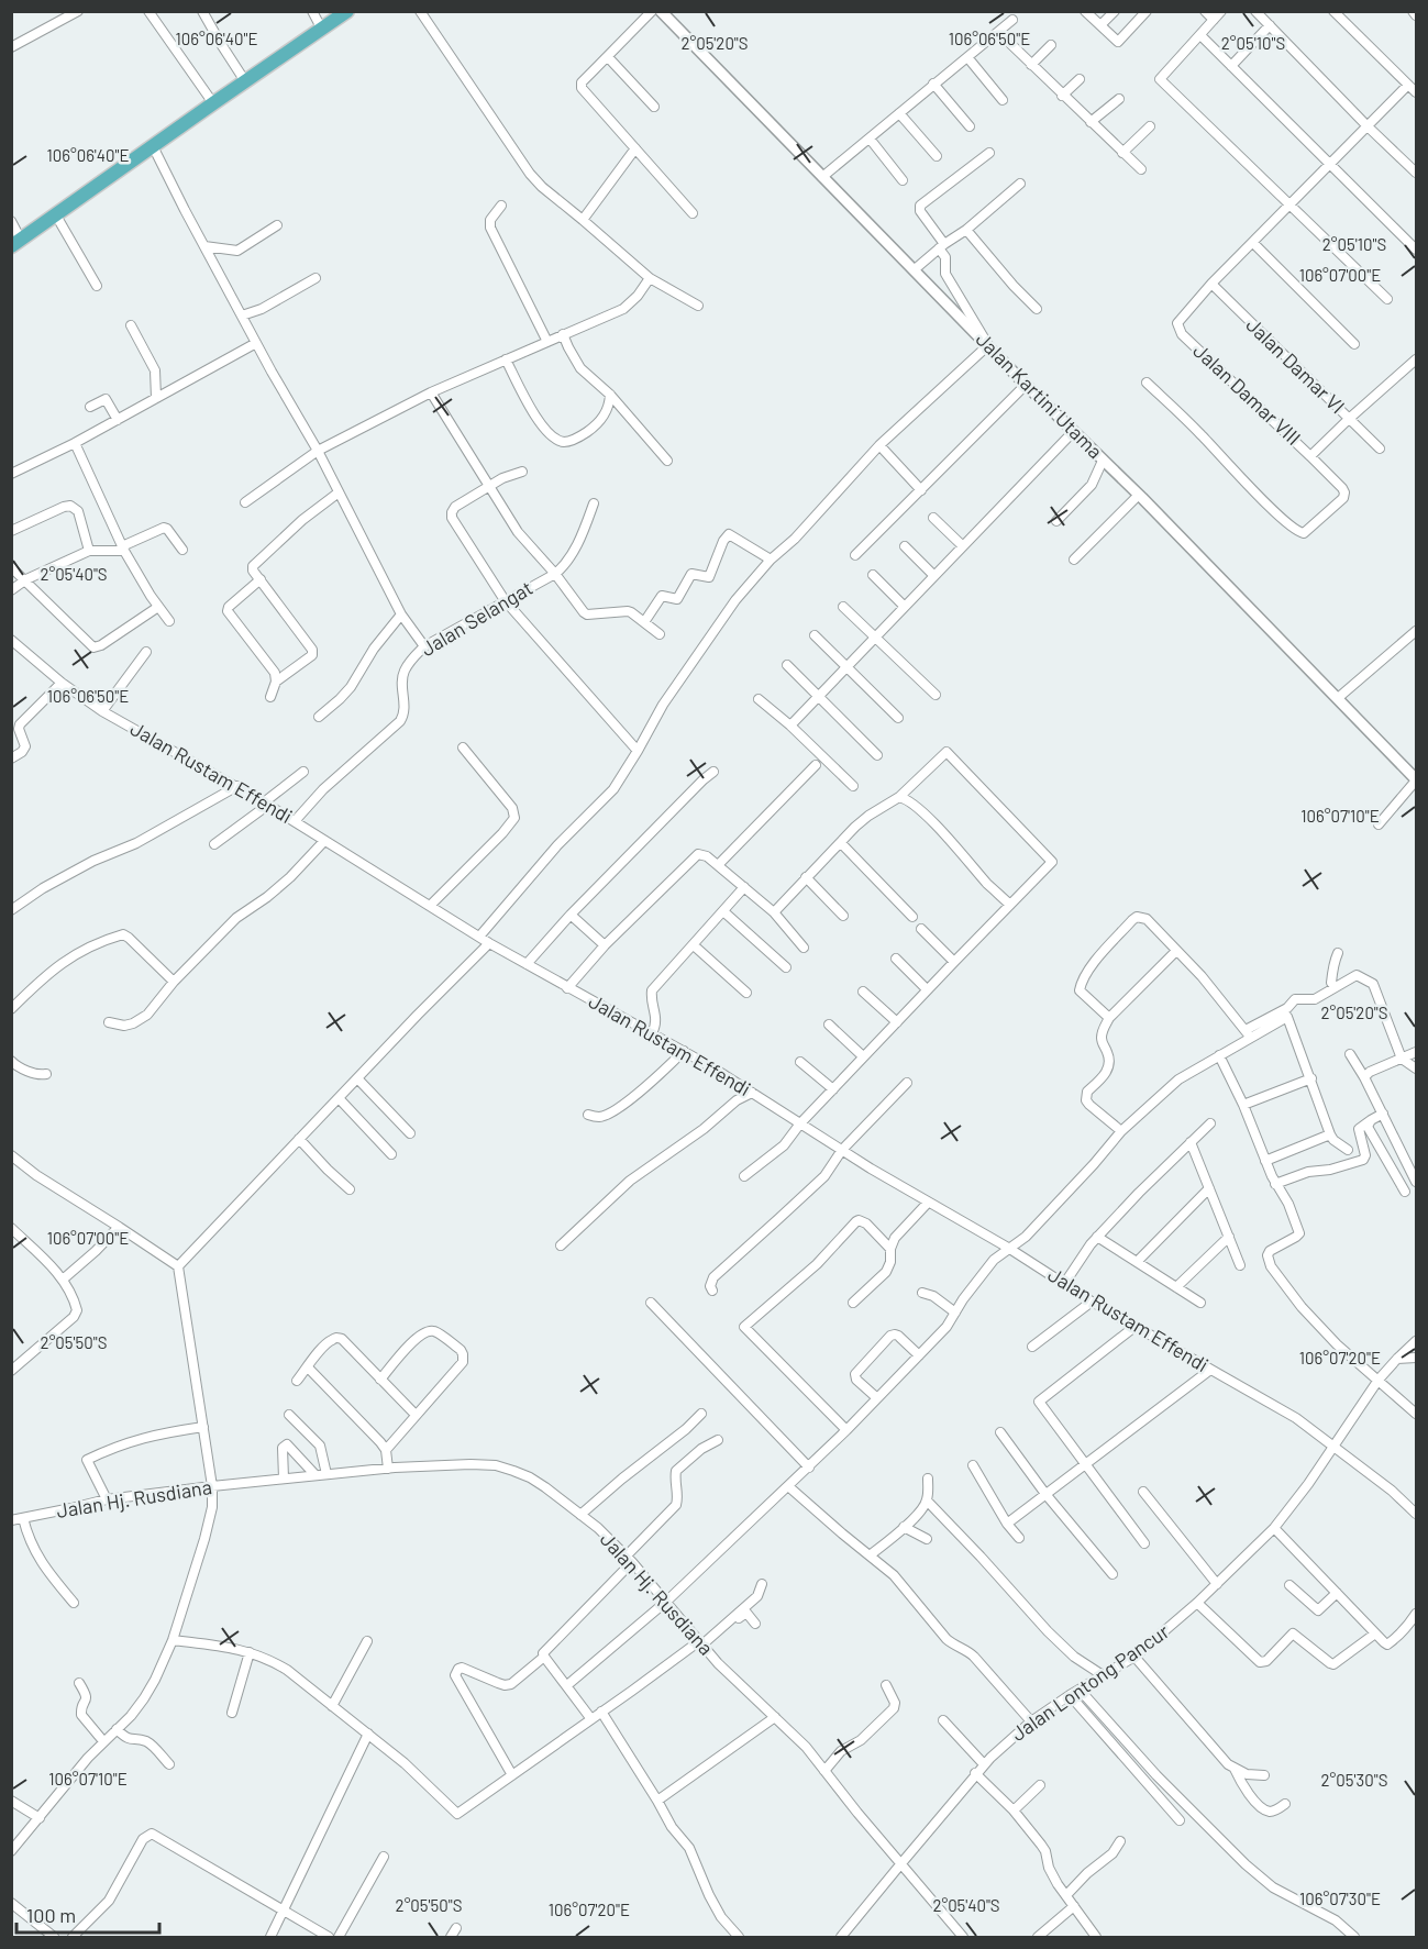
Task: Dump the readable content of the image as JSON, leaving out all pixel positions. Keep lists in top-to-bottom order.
{
  "streets": {
    "street": [
      "Jalan Damar VI",
      "Jalan Damar VIII",
      "Jalan Kartini Utama",
      "Jalan Selangat",
      "Jalan Rustam Effendi",
      "Jalan Hj. Rusdiana",
      "Jalan Lontong Pancur"
    ]
  },
  "crossings": [
    ["Jalan Damar VI", "Jalan Damar VIII"],
    ["Jalan Selangat", "Jalan Rustam Effendi"],
    ["Jalan Rustam Effendi", "Jalan Lontong Pancur"],
    ["Jalan Hj. Rusdiana", "Jalan Lontong Pancur"]
  ],
  "scale_bar": "100 m",
  "coordinates": [
    "106°06'40\"E",
    "106°06'50\"E",
    "2°05'20\"S",
    "2°05'10\"S",
    "106°07'00\"E",
    "2°05'40\"S",
    "106°07'10\"E",
    "2°05'50\"S",
    "106°07'20\"E",
    "2°05'30\"S",
    "106°07'30\"E"
  ]
}
